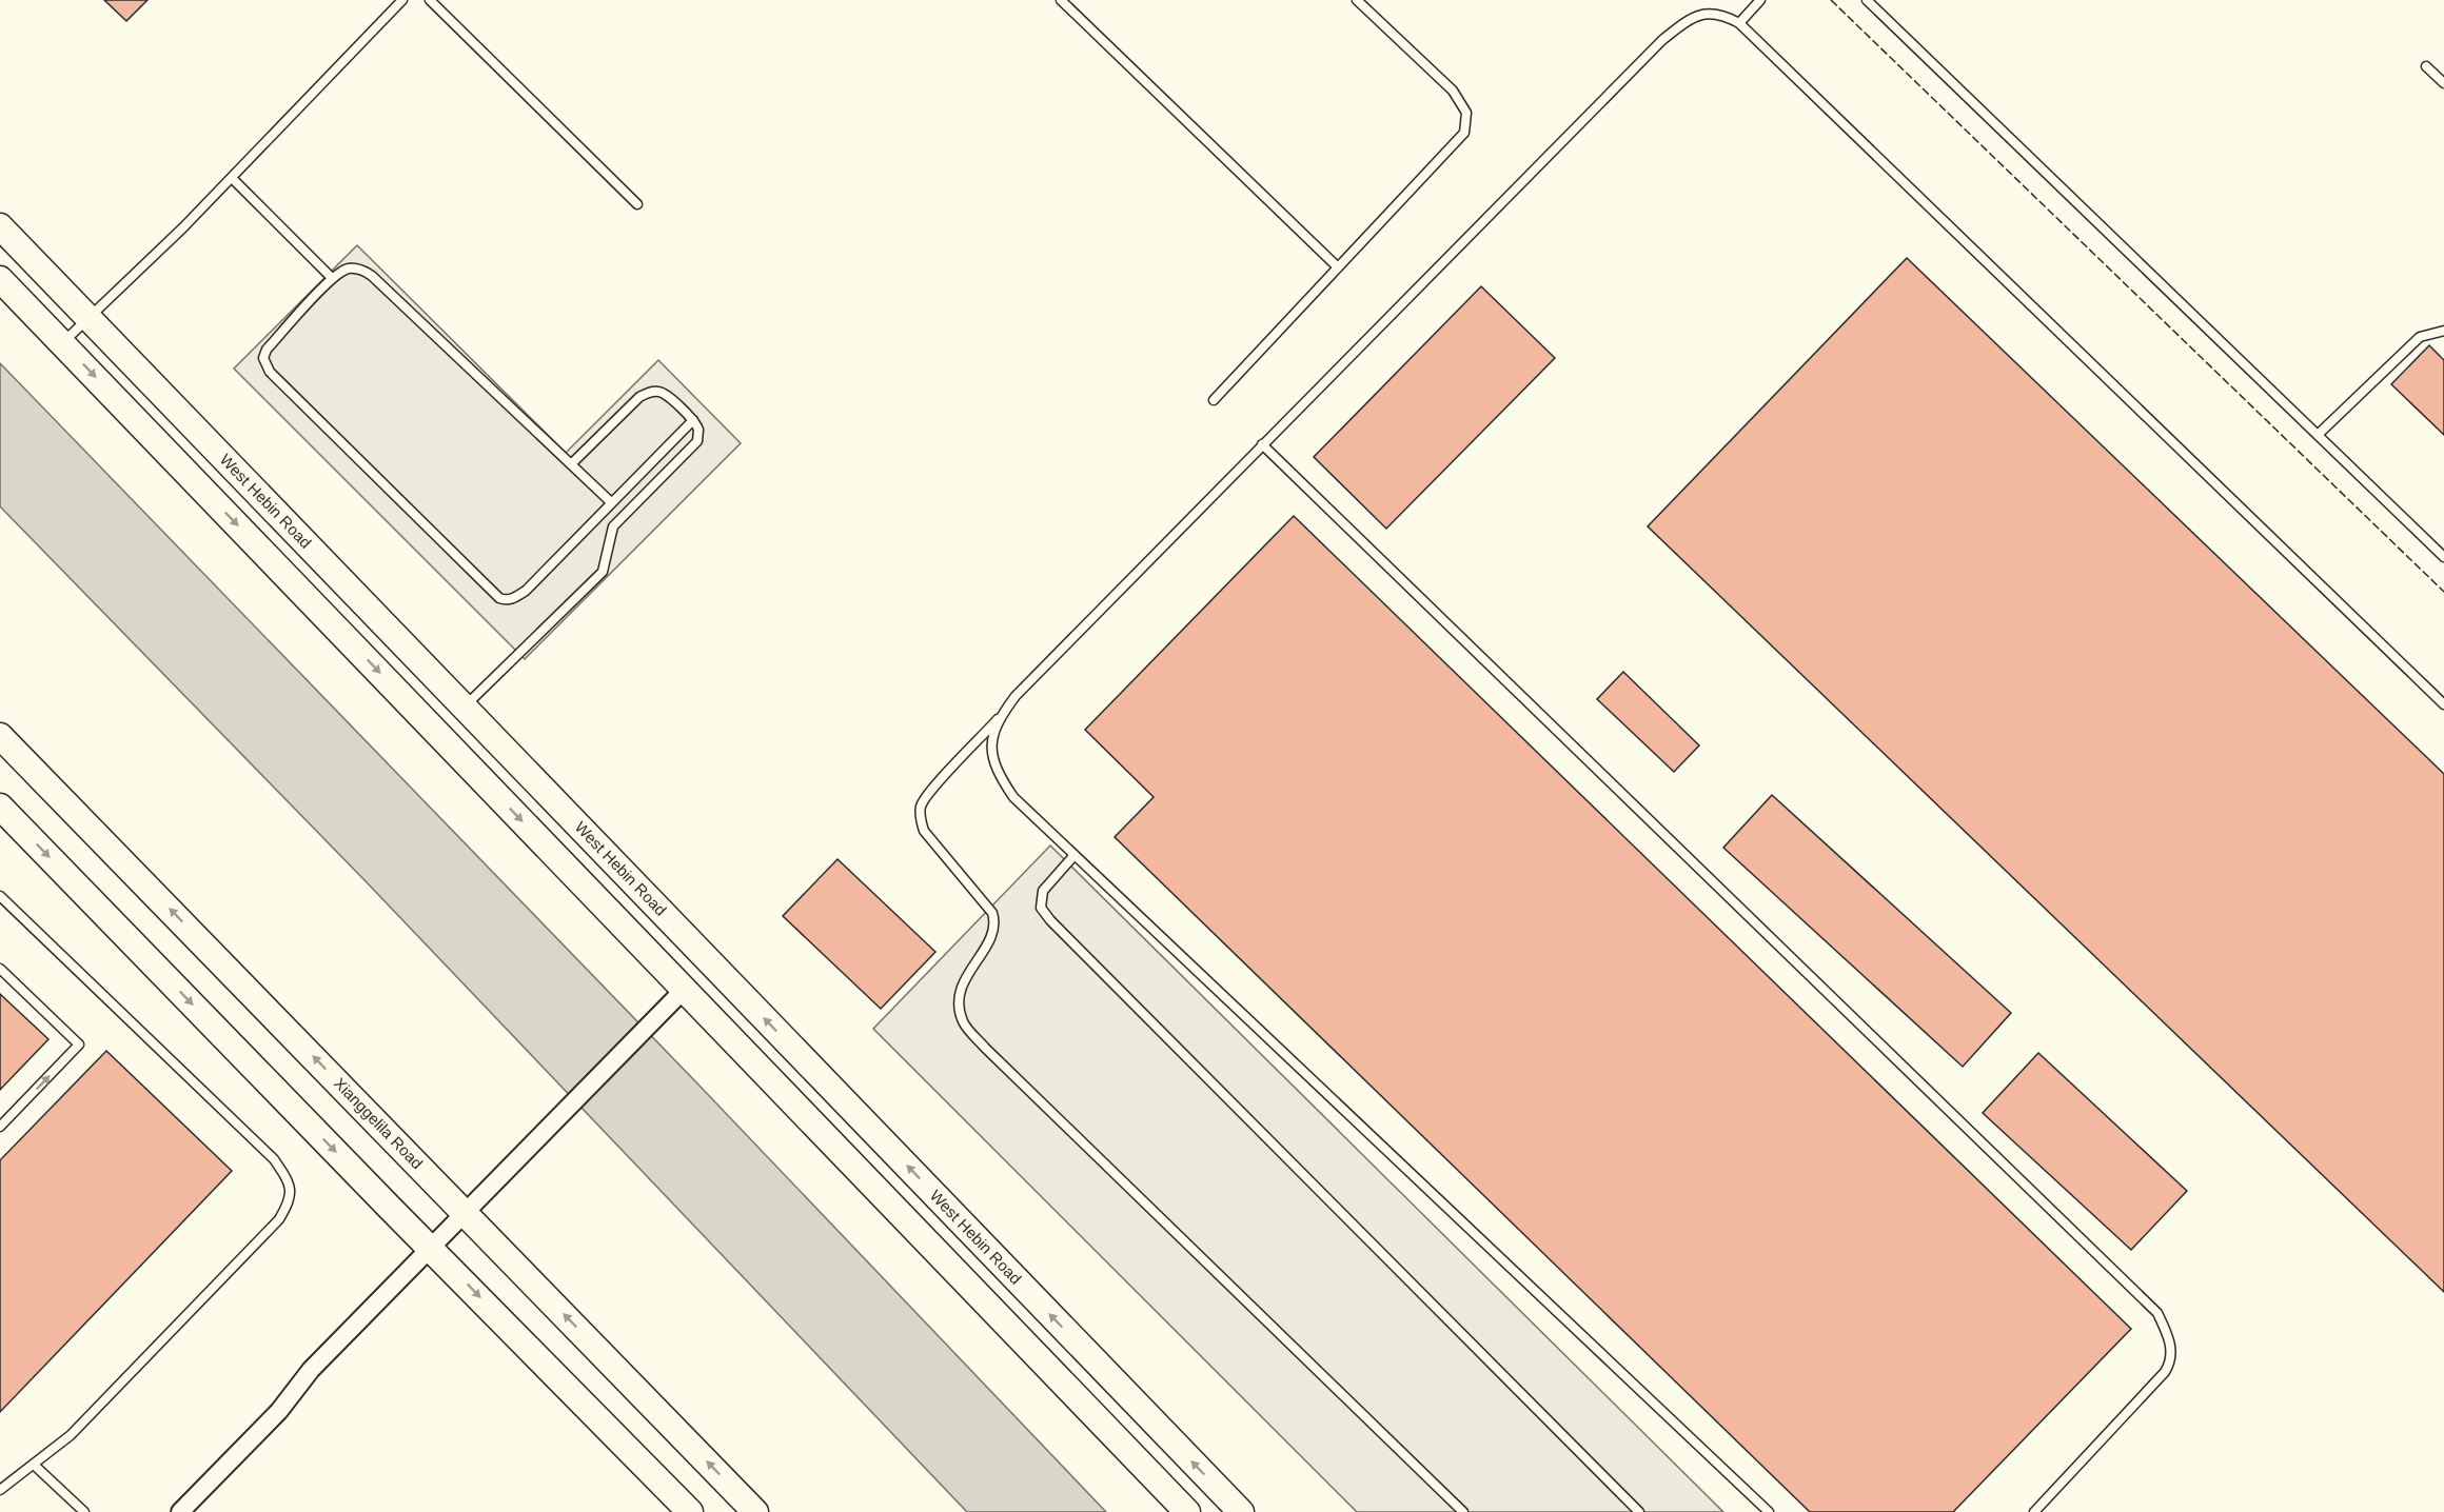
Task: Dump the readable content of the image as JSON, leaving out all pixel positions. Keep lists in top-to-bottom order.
{
  "streets": {
    "street": ["West Hebin Road", "Xianggelila Road"]
  }
}
